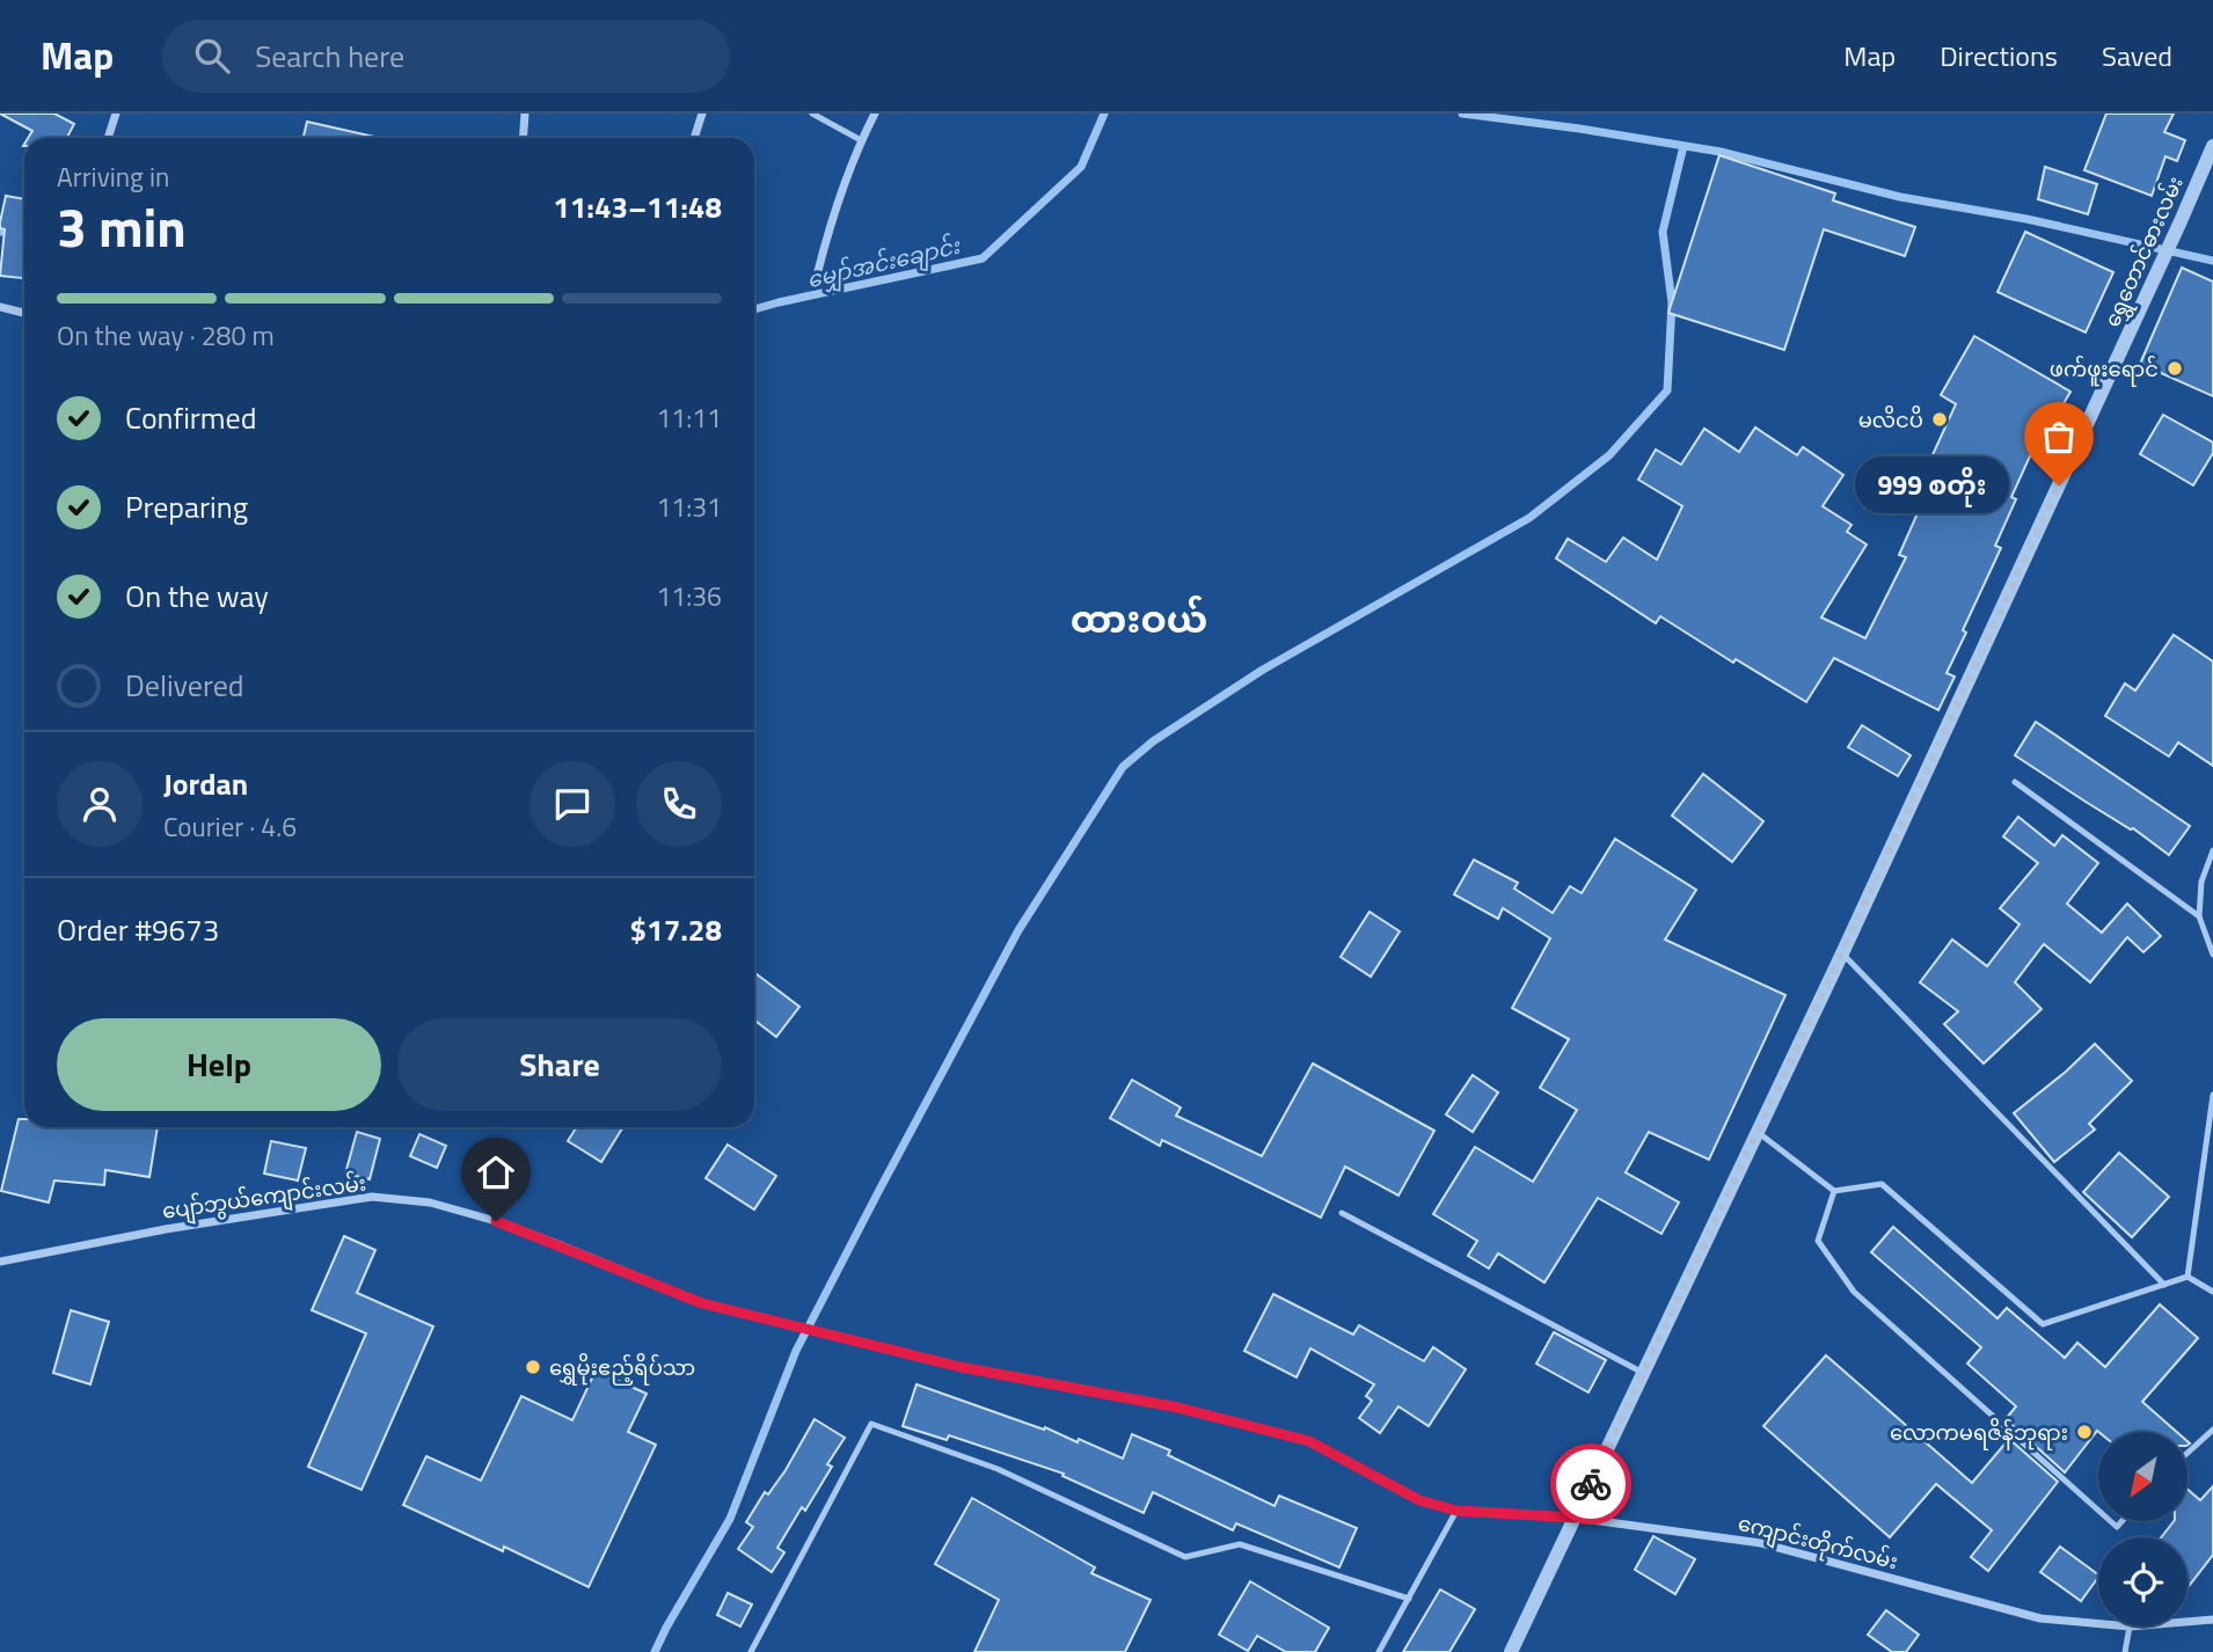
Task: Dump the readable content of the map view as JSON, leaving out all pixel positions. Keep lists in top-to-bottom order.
{
  "streets": {
    "street": ["ရွှေတောင်ဓားလမ်း", "ပျော်ဘွယ်ကျောင်းလမ်း", "ကျောင်းတိုက်လမ်း"]
  },
  "crossings": [
    ["ရွှေတောင်ဓားလမ်း", "ကျောင်းတိုက်လမ်း"],
    ["ပျော်ဘွယ်ကျောင်းလမ်း", "ကျောင်းတိုက်လမ်း"]
  ],
  "districts": ["ထားဝယ်"],
  "water": ["မျှော်အင်းချောင်း"],
  "places": [
    "ဖက်ဖူးရောင်",
    "မလိငပိ",
    "999 စတိုး",
    "ရွှေမိုးဧည့်ရိပ်သာ",
    "လောကမရဇိန်ဘုရား"
  ],
  "north": "bottom left",
  "page": {
    "header": "Map",
    "search": "Search here",
    "nav": ["Map", "Directions", "Saved"],
    "heading": ["3 min", "Arriving in", "11:43–11:48"],
    "panel": [
      "Jordan",
      "Courier · 4.6",
      "Order #9673",
      "$17.28"
    ],
    "bar": "On the way · 280 m",
    "list": [
      ["Confirmed", "11:11"],
      ["Preparing", "11:31"],
      ["On the way", "11:36"],
      "Delivered"
    ],
    "bubble": "999 စတိုး",
    "buttons": ["Help", "Share"]
  }
}
